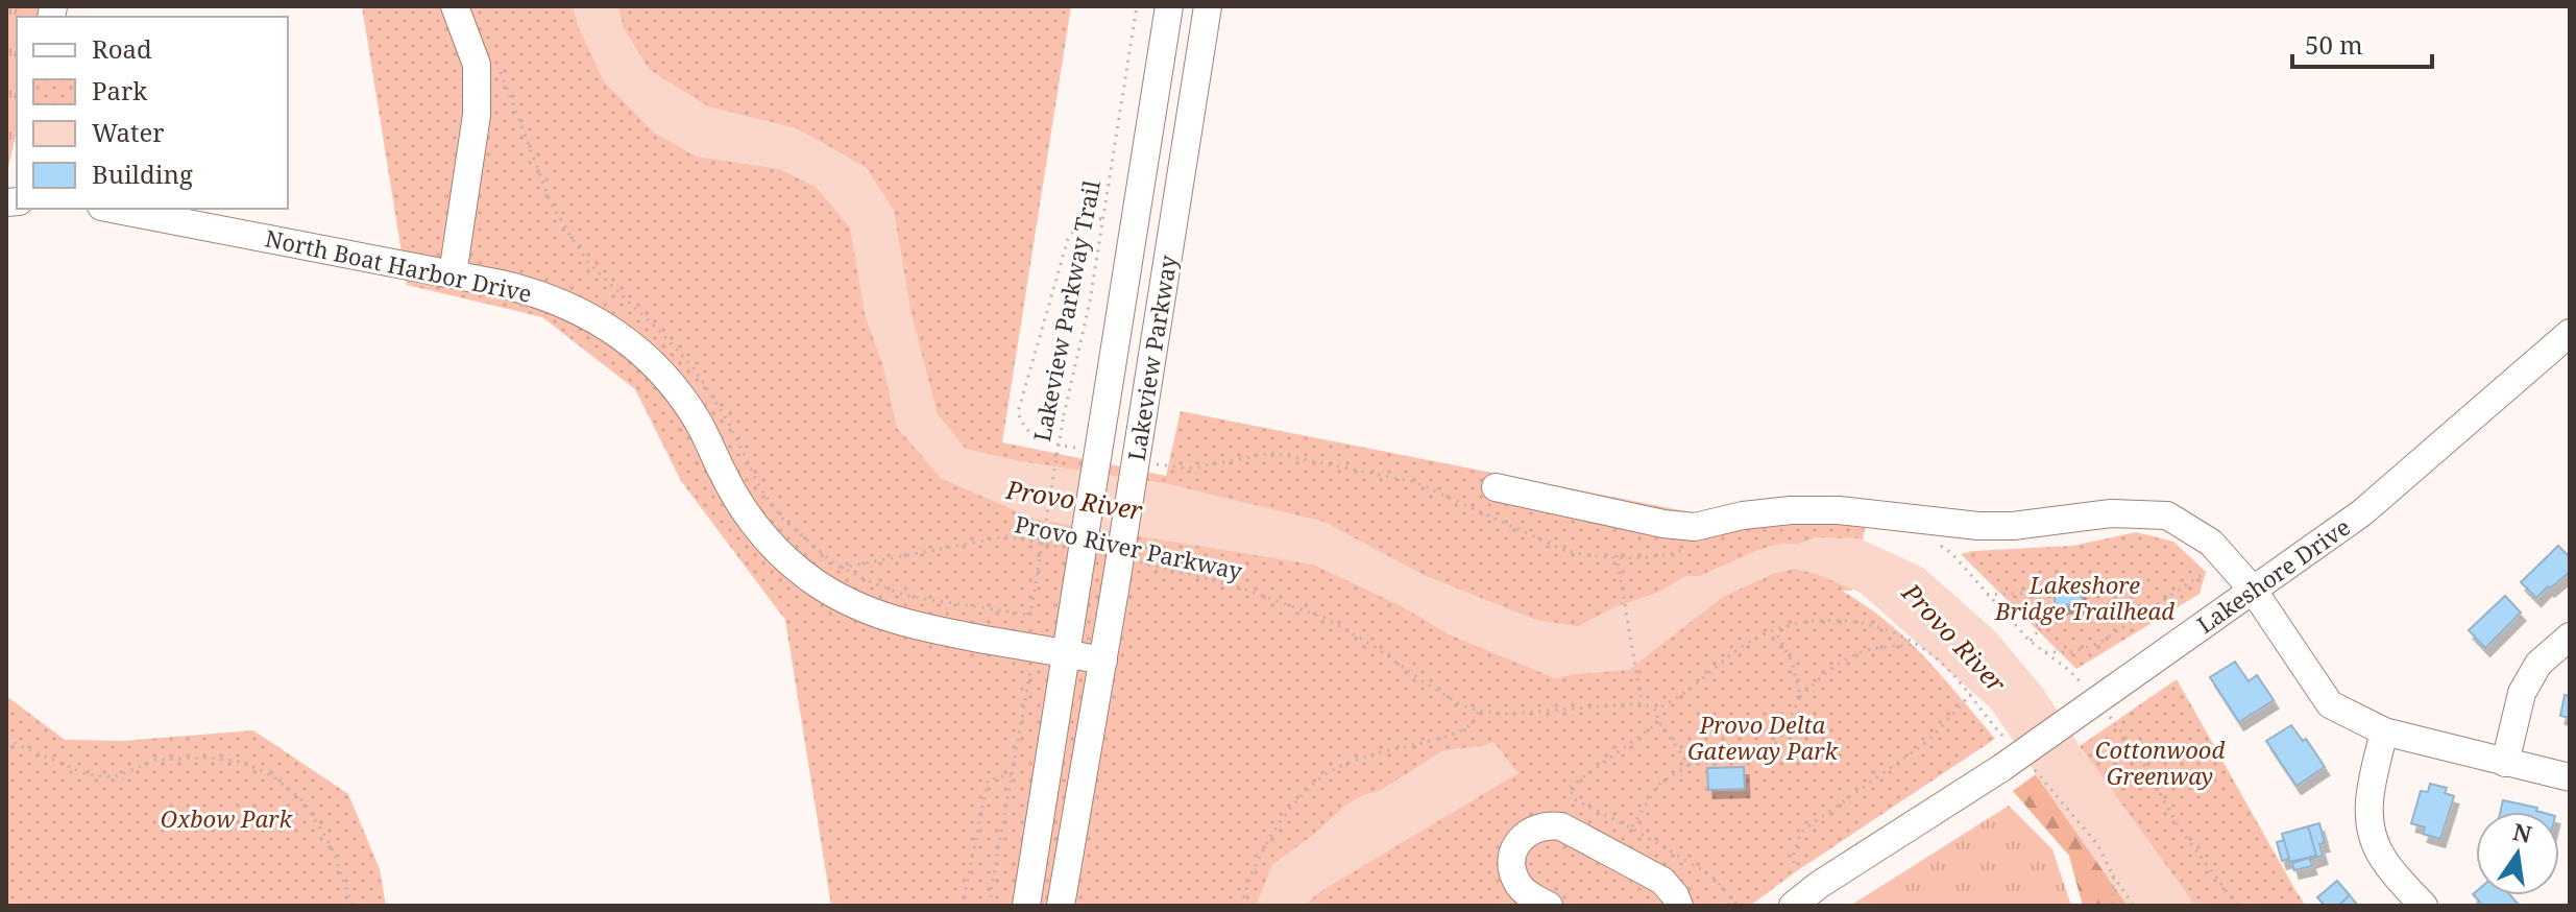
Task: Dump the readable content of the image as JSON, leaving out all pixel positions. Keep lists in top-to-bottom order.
{
  "streets": {
    "street": ["North Boat Harbor Drive", "Lakeview Parkway", "Lakeshore Drive"],
    "path": ["Lakeview Parkway Trail", "Provo River Parkway"]
  },
  "crossings": [
    ["North Boat Harbor Drive", "Lakeview Parkway"],
    ["Lakeview Parkway Trail", "Provo River Parkway"]
  ],
  "water": ["Provo River"],
  "parks": [
    "Lakeshore Bridge Trailhead",
    "Provo Delta Gateway Park",
    "Cottonwood Greenway",
    "Oxbow Park"
  ],
  "legend": [
    "Road",
    "Park",
    "Water",
    "Building"
  ],
  "scale_bar": "50 m",
  "north": "top"
}
